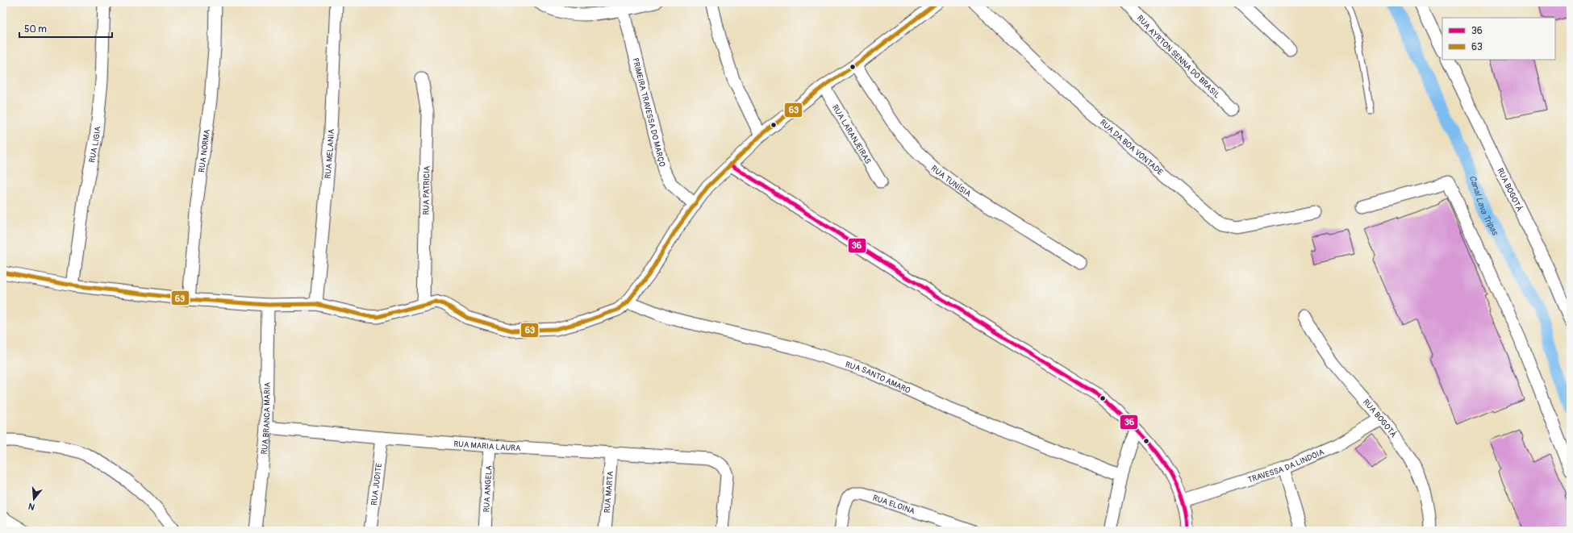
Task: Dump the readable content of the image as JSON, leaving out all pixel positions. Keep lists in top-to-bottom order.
{
  "streets": {
    "street": [
      "RUA AYRTON SENNA DO BRASIL",
      "PRIMEIRA TRAVESSA DO MARÇO",
      "RUA LARANJEIRAS",
      "RUA LIGIA",
      "RUA DA BOA VONTADE",
      "RUA NORMA",
      "RUA MELANIA",
      "RUA TUNÍSIA",
      "RUA BOGOTÁ",
      "RUA PATRICIA",
      "RUA SANTO AMARO",
      "RUA BRANCA MARIA",
      "RUA MARIA LAURA",
      "TRAVESSA DA LINDOIA",
      "RUA JUDITE",
      "RUA ANGELA",
      "RUA MARTA",
      "RUA ELOINA"
    ]
  },
  "crossings": [
    ["RUA BOGOTÁ", "TRAVESSA DA LINDOIA"],
    ["RUA BRANCA MARIA", "RUA MARIA LAURA"],
    ["RUA MARIA LAURA", "RUA JUDITE"],
    ["RUA MARIA LAURA", "RUA ANGELA"],
    ["RUA MARIA LAURA", "RUA MARTA"]
  ],
  "water": ["Canal Lava Tripas"],
  "lines": ["transit line 63", "transit line 36"],
  "legend": ["36", "63"],
  "scale_bar": "50 m",
  "north": "bottom"
}
